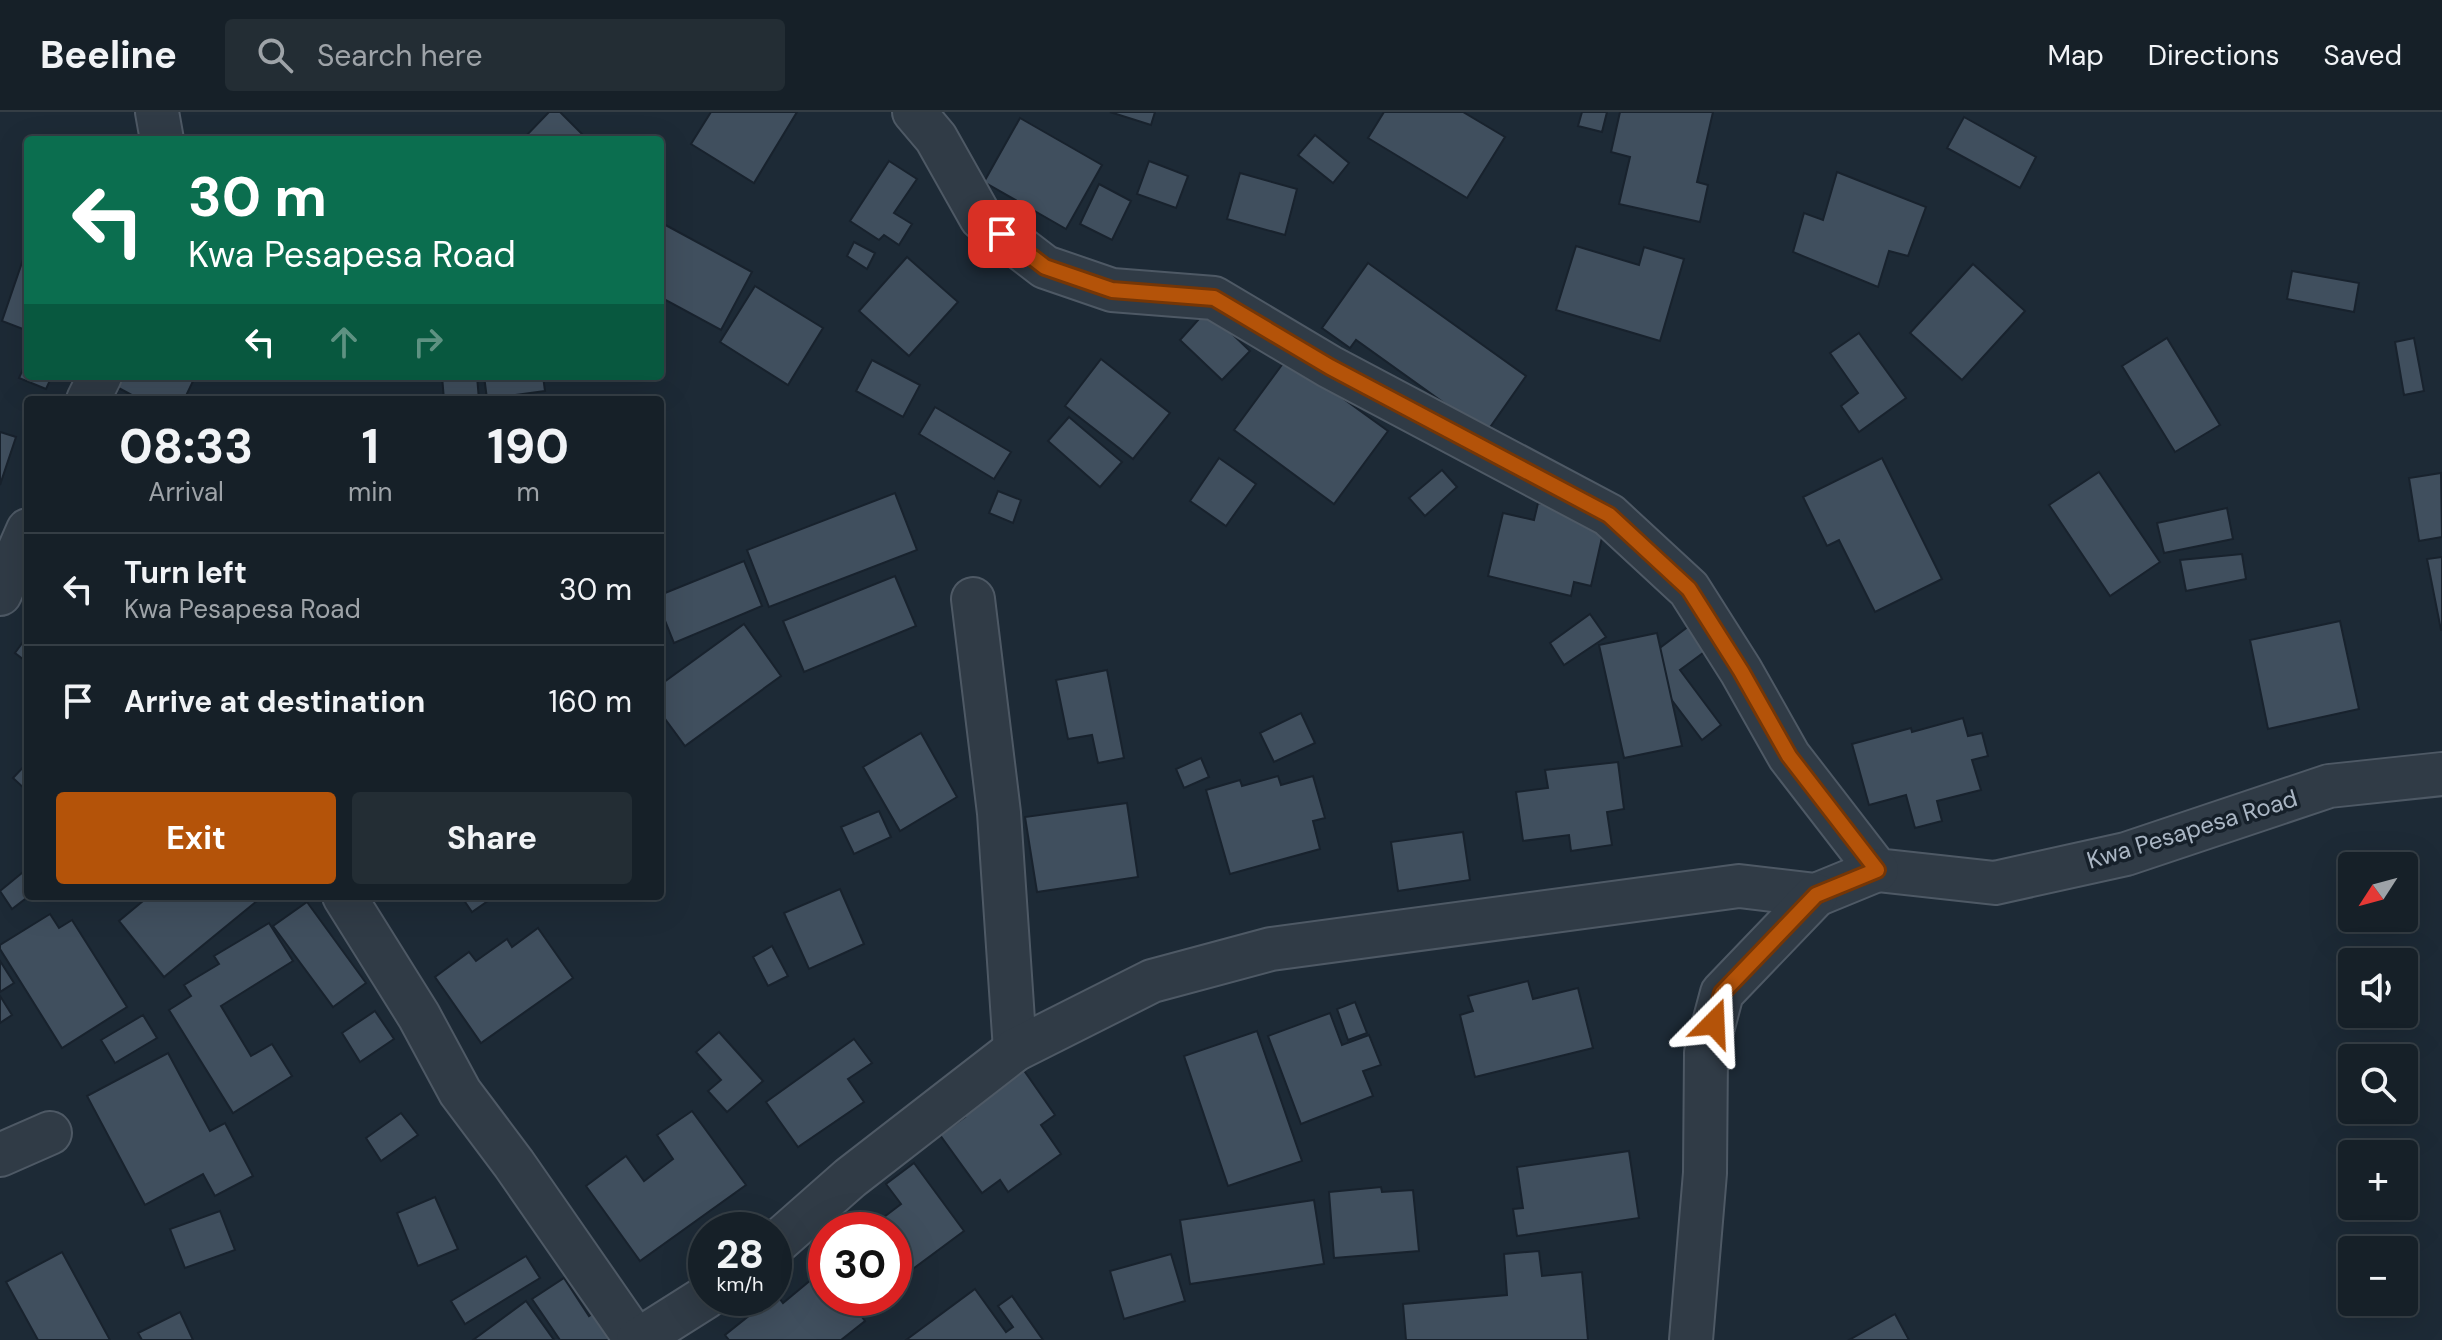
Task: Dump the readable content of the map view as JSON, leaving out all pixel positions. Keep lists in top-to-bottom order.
{
  "streets": {
    "street": ["Kwa Pesapesa Road"]
  },
  "north": "bottom left",
  "page": {
    "header": "Beeline",
    "search": "Search here",
    "nav": ["Map", "Directions", "Saved"],
    "turn": ["30 m", "Kwa Pesapesa Road"],
    "eta": [
      "08:33",
      "Arrival",
      "1",
      "min",
      "190",
      "m"
    ],
    "list": [
      {
        "name": "Turn left",
        "note": "Kwa Pesapesa Road",
        "value": "30 m"
      },
      {
        "name": "Arrive at destination",
        "value": "160 m"
      }
    ],
    "buttons": ["Exit", "Share"],
    "map_buttons": ["+", "−"],
    "speed": "28 km/h",
    "limit": "30"
  }
}
